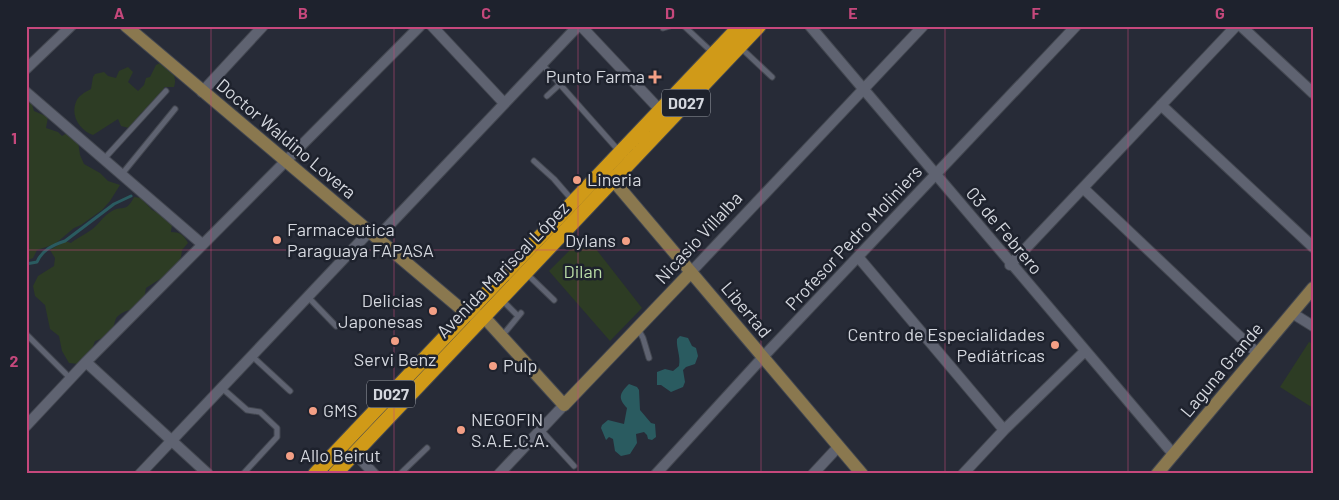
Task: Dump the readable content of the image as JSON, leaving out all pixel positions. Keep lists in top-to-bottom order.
{
  "streets": {
    "highway": ["D027", "Avenida Mariscal López"],
    "main road": [
      "Doctor Waldino Lovera",
      "Nicasio Villalba",
      "Libertad",
      "Laguna Grande"
    ],
    "street": ["03 de Febrero", "Profesor Pedro Moliniers"]
  },
  "crossings": [
    ["Doctor Waldino Lovera", "Nicasio Villalba"],
    ["Doctor Waldino Lovera", "Avenida Mariscal López"],
    ["03 de Febrero", "Nicasio Villalba"],
    ["03 de Febrero", "Profesor Pedro Moliniers"],
    ["03 de Febrero", "Laguna Grande"],
    ["Nicasio Villalba", "Libertad"],
    ["Profesor Pedro Moliniers", "Libertad"],
    ["Avenida Mariscal López", "Libertad"]
  ],
  "parks": ["Dilan"],
  "places": {
    "health": ["Punto Farma"],
    "other": [
      "Lineria",
      "Farmaceutica Paraguaya FAPASA",
      "Dylans",
      "Delicias Japonesas",
      "Servi Benz",
      "Centro de Especialidades Pediátricas",
      "Pulp",
      "GMS",
      "NEGOFIN S.A.E.C.A.",
      "Allo Beirut"
    ]
  },
  "grid": {
    "columns": [
      "A",
      "B",
      "C",
      "D",
      "E",
      "F",
      "G"
    ],
    "rows": ["1", "2"]
  }
}
